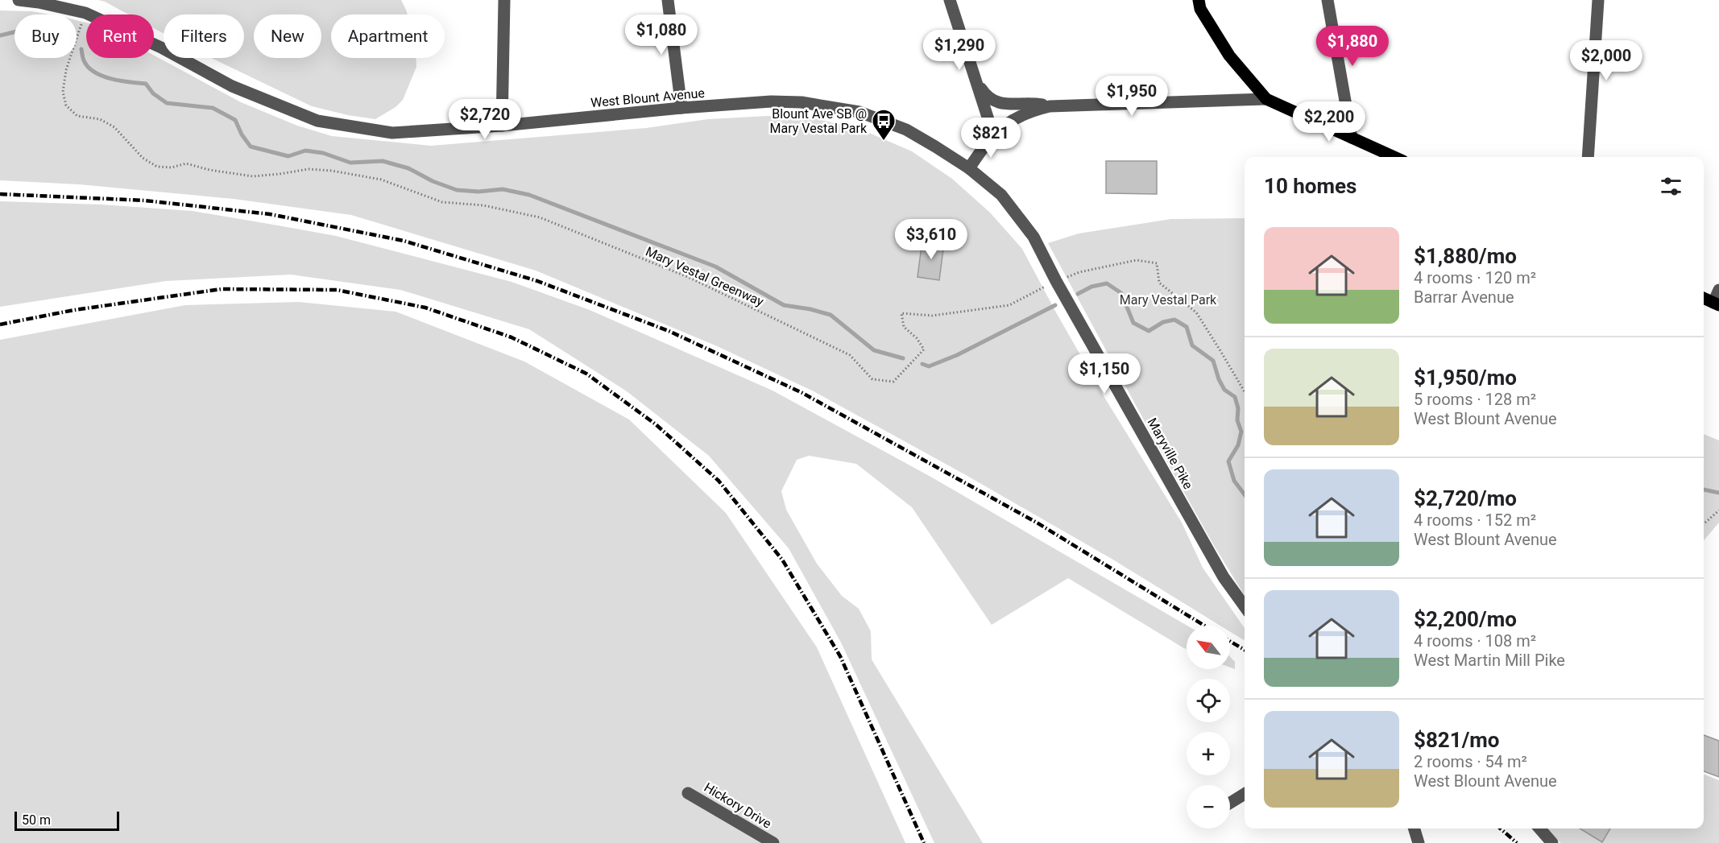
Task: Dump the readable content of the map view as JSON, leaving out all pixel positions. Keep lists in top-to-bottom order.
{
  "streets": {
    "street": ["West Blount Avenue", "Maryville Pike", "Hickory Drive"],
    "path": ["Mary Vestal Greenway"]
  },
  "crossings": [
    ["West Blount Avenue", "Mary Vestal Greenway"],
    ["West Blount Avenue", "Maryville Pike"],
    ["Mary Vestal Greenway", "Maryville Pike"]
  ],
  "parks": ["Mary Vestal Park"],
  "places": {
    "bus stop": ["Blount Ave SB @ Mary Vestal Park"]
  },
  "scale_bar": "50 m",
  "north": "top left",
  "page": {
    "price": [
      "$1,080",
      "$1,880",
      "$1,290",
      "$2,000",
      "$1,950",
      "$2,720",
      "$2,200",
      "$821",
      "$3,610",
      "$1,150"
    ],
    "chip": [
      "Buy",
      "Rent",
      "Filters",
      "New",
      "Apartment"
    ],
    "heading": "10 homes",
    "list": [
      {
        "name": "$1,880/mo",
        "note": "4 rooms · 120 m² · Barrar Avenue"
      },
      {
        "name": "$1,950/mo",
        "note": "5 rooms · 128 m² · West Blount Avenue"
      },
      {
        "name": "$2,720/mo",
        "note": "4 rooms · 152 m² · West Blount Avenue"
      },
      {
        "name": "$2,200/mo",
        "note": "4 rooms · 108 m² · West Martin Mill Pike"
      },
      {
        "name": "$821/mo",
        "note": "2 rooms · 54 m² · West Blount Avenue"
      }
    ],
    "map_buttons": ["+", "−"],
    "scale": "50 m"
  }
}
